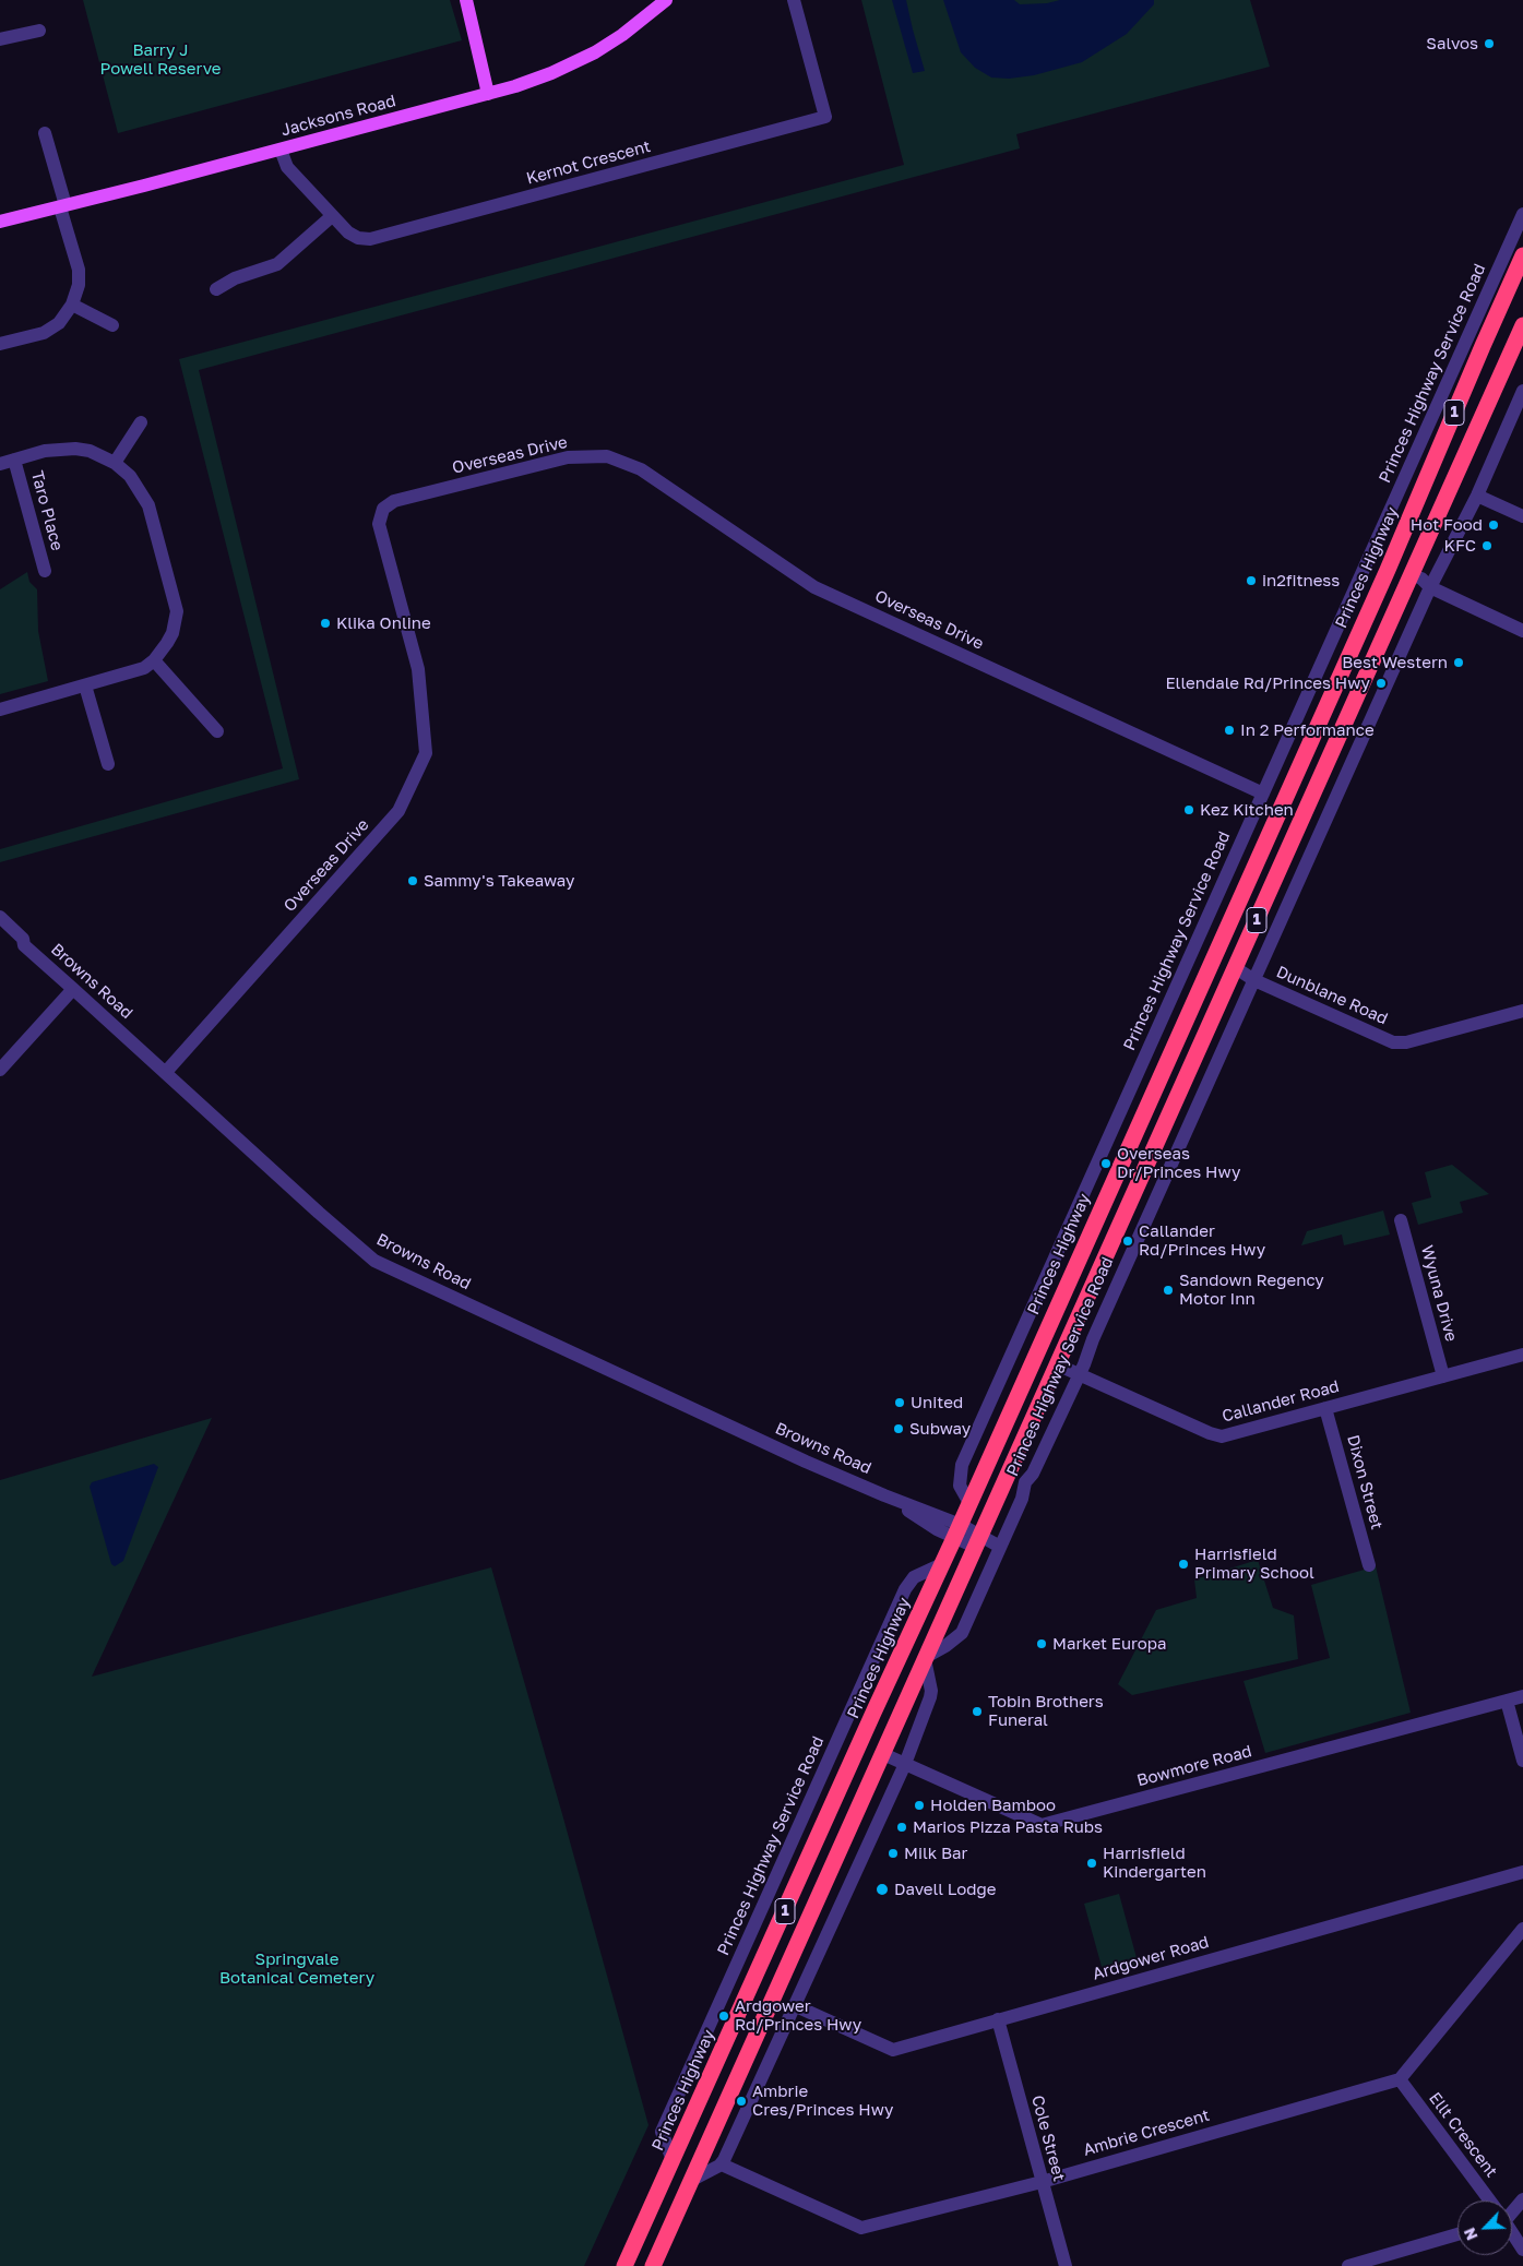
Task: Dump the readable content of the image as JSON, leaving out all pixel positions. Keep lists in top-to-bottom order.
{
  "streets": {
    "highway": ["1", "Princes Highway"],
    "main road": ["Jacksons Road"],
    "street": [
      "Kernot Crescent",
      "Princes Highway Service Road",
      "Overseas Drive",
      "Taro Place",
      "Browns Road",
      "Dunblane Road",
      "Wyuna Drive",
      "Callander Road",
      "Dixon Street",
      "Bowmore Road",
      "Ardgower Road",
      "Ambrie Crescent",
      "Ellt Crescent",
      "Cole Street"
    ]
  },
  "crossings": [
    ["Jacksons Road", "Kernot Crescent"],
    ["Princes Highway Service Road", "1"],
    ["Princes Highway Service Road", "Overseas Drive"],
    ["Princes Highway Service Road", "Princes Highway"],
    ["Princes Highway Service Road", "Browns Road"],
    ["Princes Highway Service Road", "Dunblane Road"],
    ["Princes Highway Service Road", "Callander Road"],
    ["1", "Browns Road"],
    ["1", "Dunblane Road"],
    ["1", "Callander Road"],
    ["1", "Bowmore Road"],
    ["Overseas Drive", "Browns Road"],
    ["Princes Highway", "Browns Road"],
    ["Wyuna Drive", "Callander Road"],
    ["Callander Road", "Dixon Street"],
    ["Ardgower Road", "Cole Street"],
    ["Ambrie Crescent", "Ellt Crescent"],
    ["Ambrie Crescent", "Cole Street"]
  ],
  "parks": ["Barry J Powell Reserve", "Springvale Botanical Cemetery"],
  "places": [
    "Salvos",
    "Hot Food",
    "KFC",
    "in2fitness",
    "Klika Online",
    "Best Western",
    "Ellendale Rd/Princes Hwy",
    "In 2 Performance",
    "Kez Kitchen",
    "Sammy's Takeaway",
    "Overseas Dr/Princes Hwy",
    "Callander Rd/Princes Hwy",
    "Sandown Regency Motor Inn",
    "United",
    "Subway",
    "Harrisfield Primary School",
    "Market Europa",
    "Tobin Brothers Funeral",
    "Holden Bamboo",
    "Marios Pizza Pasta Rubs",
    "Milk Bar",
    "Harrisfield Kindergarten",
    "Davell Lodge",
    "Ardgower Rd/Princes Hwy",
    "Ambrie Cres/Princes Hwy"
  ],
  "north": "bottom left"
}
